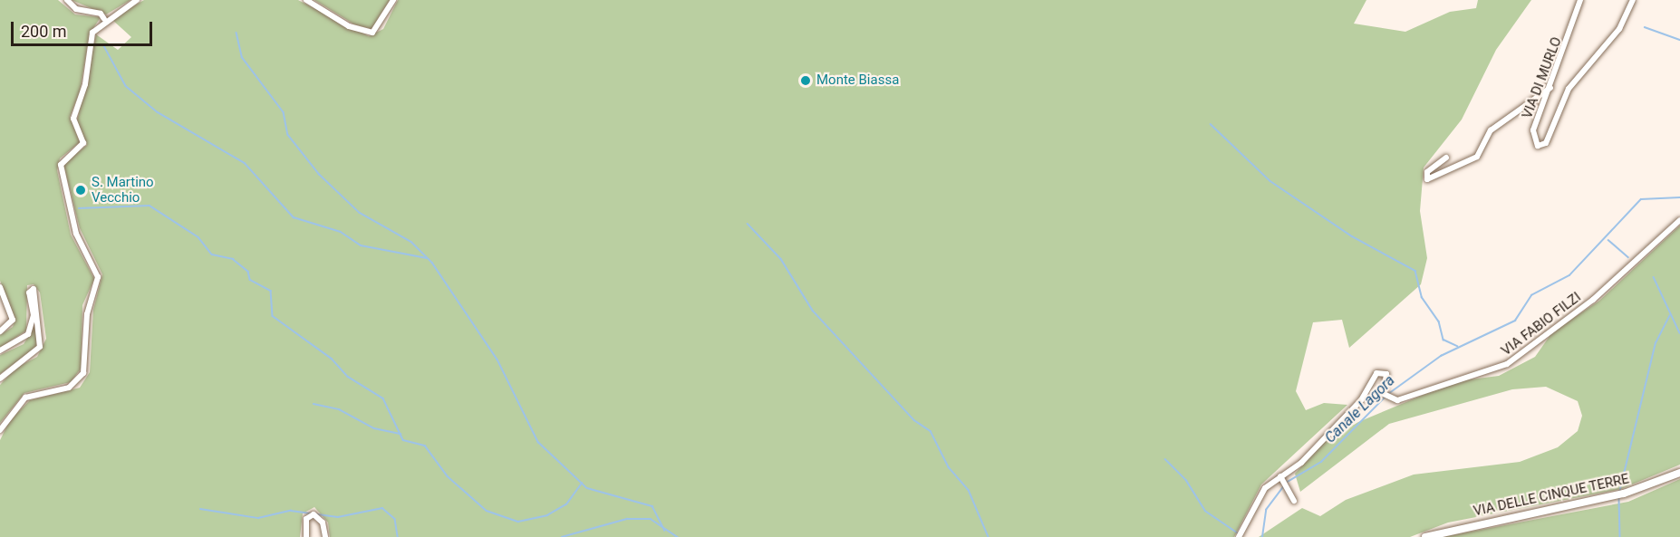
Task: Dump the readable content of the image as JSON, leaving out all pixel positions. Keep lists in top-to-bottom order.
{
  "streets": {
    "main road": ["VIA DELLE CINQUE TERRE"],
    "street": ["VIA DI MURLO", "VIA FABIO FILZI"]
  },
  "water": ["Canale Lagora"],
  "places": ["Monte Biassa", "S. Martino Vecchio"],
  "scale_bar": "200 m"
}
